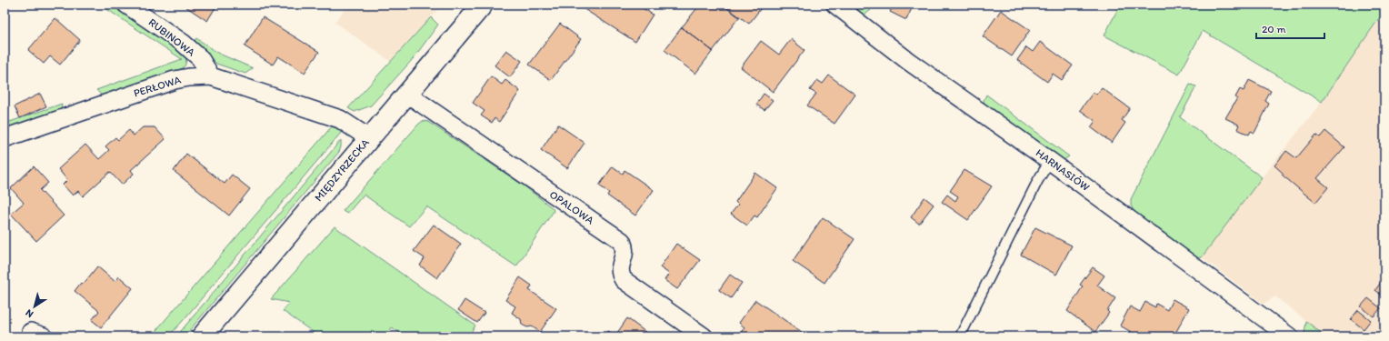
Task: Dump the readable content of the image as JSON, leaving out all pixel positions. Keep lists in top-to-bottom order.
{
  "streets": {
    "main road": ["MIĘDZYRZECKA"],
    "street": [
      "RUBINOWA",
      "PERŁOWA",
      "HARNASIÓW",
      "OPALOWA"
    ]
  },
  "crossings": [
    ["RUBINOWA", "PERŁOWA"],
    ["PERŁOWA", "MIĘDZYRZECKA"],
    ["MIĘDZYRZECKA", "OPALOWA"]
  ],
  "scale_bar": "20 m",
  "north": "bottom left"
}
